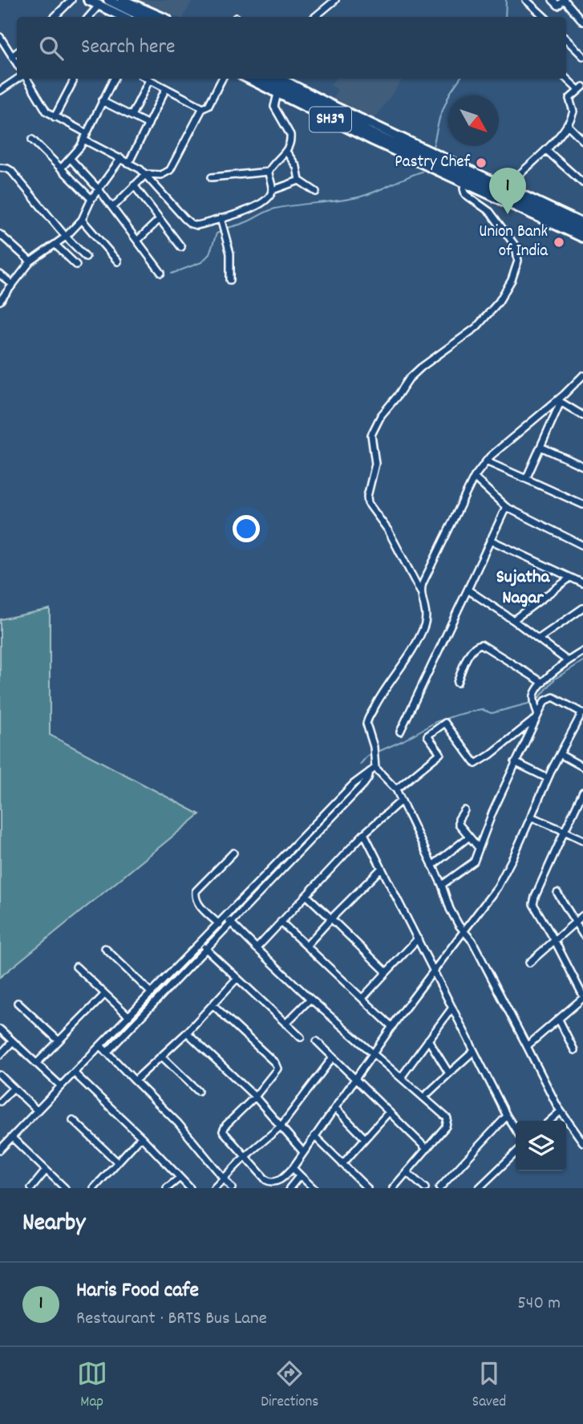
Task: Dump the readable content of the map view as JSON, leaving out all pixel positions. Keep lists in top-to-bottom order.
{
  "streets": {
    "main road": ["SH39"]
  },
  "districts": ["Sujatha Nagar"],
  "places": ["Pastry Chef", "Union Bank of India"],
  "north": "bottom right",
  "page": {
    "search": "Search here",
    "pins": "1",
    "heading": "Nearby",
    "list": [
      {
        "mark": "1",
        "name": "Haris Food cafe",
        "note": "Restaurant · BRTS Bus Lane",
        "value": "540 m"
      }
    ],
    "nav": ["Map", "Directions", "Saved"]
  }
}
